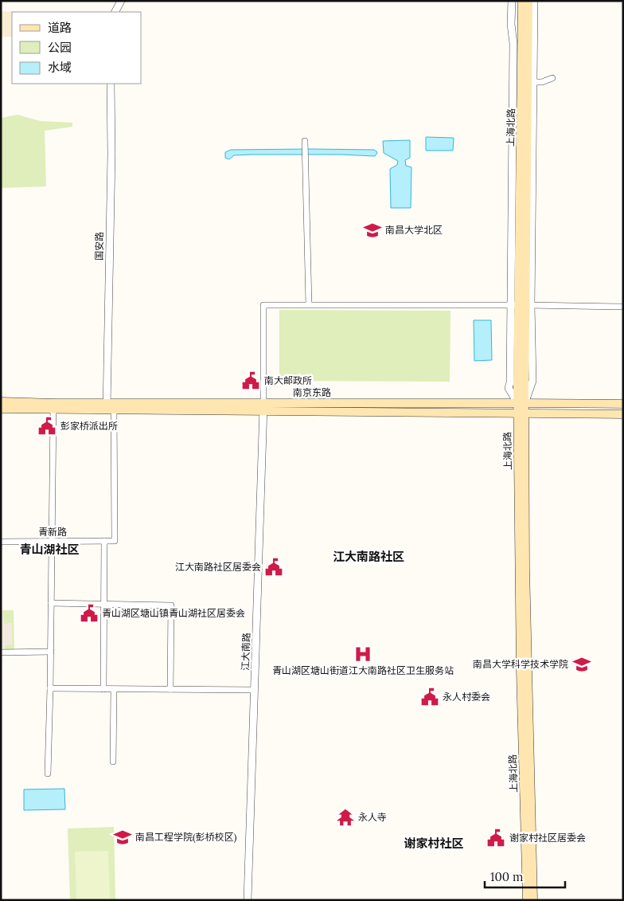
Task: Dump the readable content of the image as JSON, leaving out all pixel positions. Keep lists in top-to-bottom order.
{
  "streets": {
    "main road": ["上海北路", "南京东路"],
    "street": ["国安路", "青新路", "江大南路"]
  },
  "crossings": [
    ["上海北路", "南京东路"],
    ["国安路", "南京东路"],
    ["南京东路", "江大南路"]
  ],
  "districts": ["青山湖社区", "江大南路社区", "谢家村社区"],
  "places": {
    "school or university": ["南昌大学北区", "南昌大学科学技术学院", "南昌工程学院(彭桥校区)"],
    "public building": [
      "南大邮政所",
      "彭家桥派出所",
      "江大南路社区居委会",
      "青山湖区塘山镇青山湖社区居委会",
      "永人村委会",
      "谢家村社区居委会"
    ],
    "hospital": ["青山湖区塘山街道江大南路社区卫生服务站"],
    "temple": ["永人寺"]
  },
  "legend": ["道路", "公园", "水域"],
  "scale_bar": "100 m"
}
